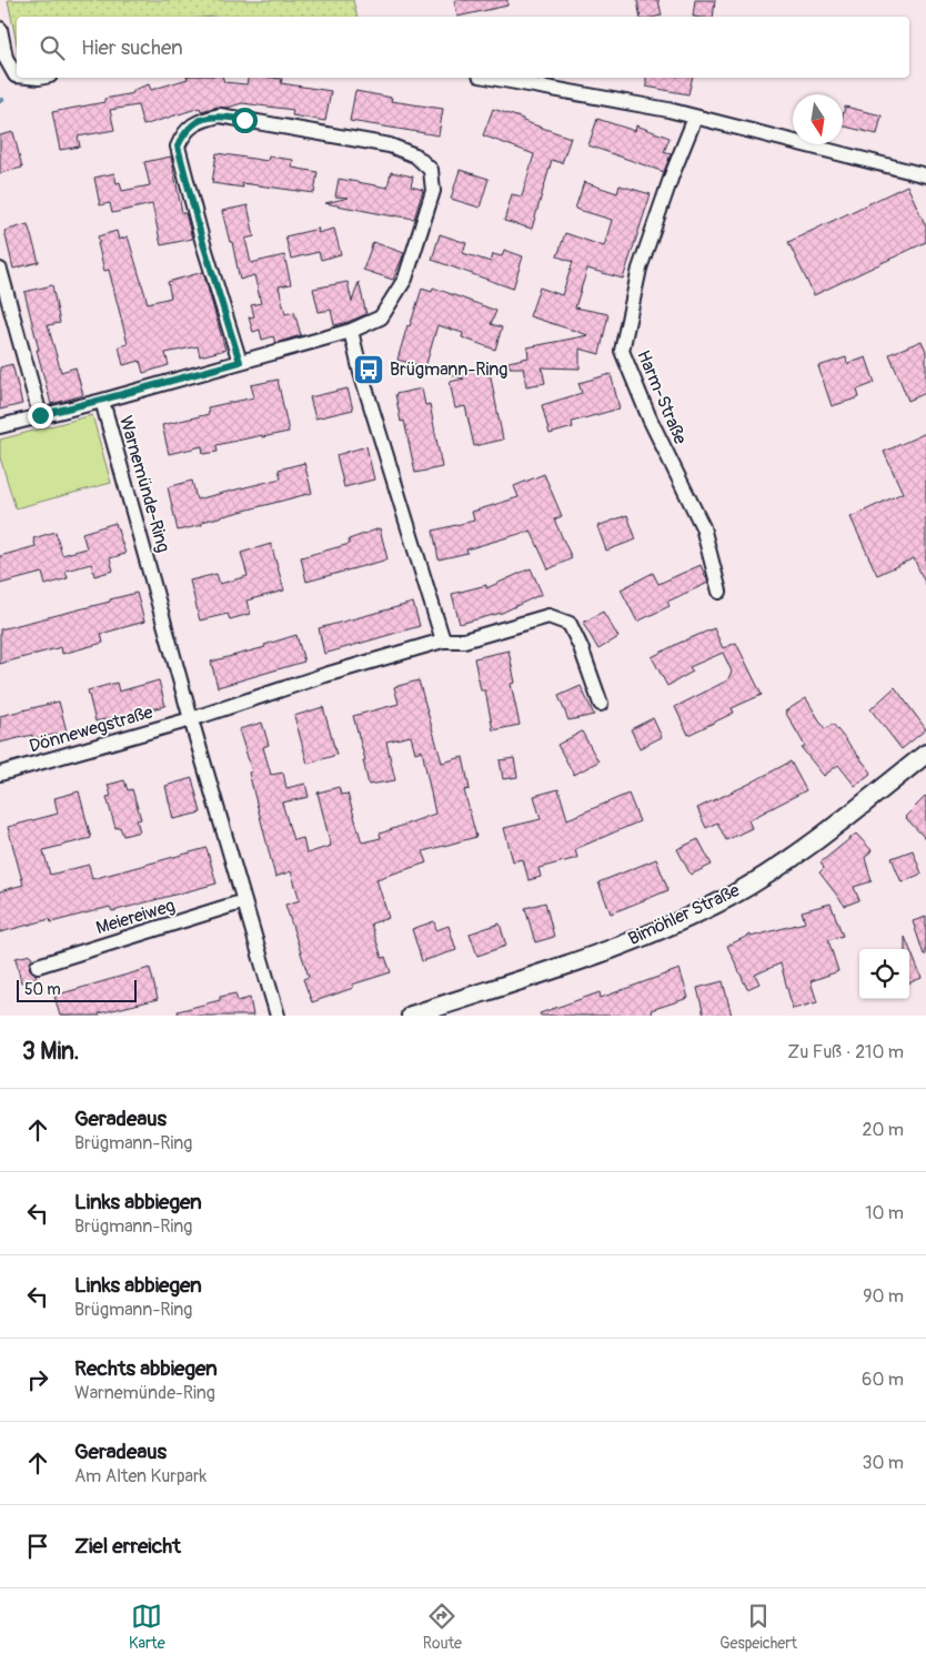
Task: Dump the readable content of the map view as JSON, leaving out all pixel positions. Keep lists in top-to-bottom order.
{
  "streets": {
    "street": [
      "Harm-Straße",
      "Warnemünde-Ring",
      "Dönnewegstraße",
      "Bimöhler Straße",
      "Meiereiweg"
    ]
  },
  "crossings": [
    ["Warnemünde-Ring", "Dönnewegstraße"],
    ["Warnemünde-Ring", "Meiereiweg"]
  ],
  "places": {
    "bus stop": ["Brügmann-Ring"]
  },
  "scale_bar": "50 m",
  "north": "bottom",
  "page": {
    "search": "Hier suchen",
    "scale": "50 m",
    "heading": ["3 Min.", "Zu Fuß · 210 m"],
    "list": [
      ["Geradeaus", "Brügmann-Ring", "20 m"],
      ["Links abbiegen", "Brügmann-Ring", "10 m"],
      ["Links abbiegen", "Brügmann-Ring", "90 m"],
      ["Rechts abbiegen", "Warnemünde-Ring", "60 m"],
      ["Geradeaus", "Am Alten Kurpark", "30 m"],
      "Ziel erreicht"
    ],
    "nav": ["Karte", "Route", "Gespeichert"]
  }
}
